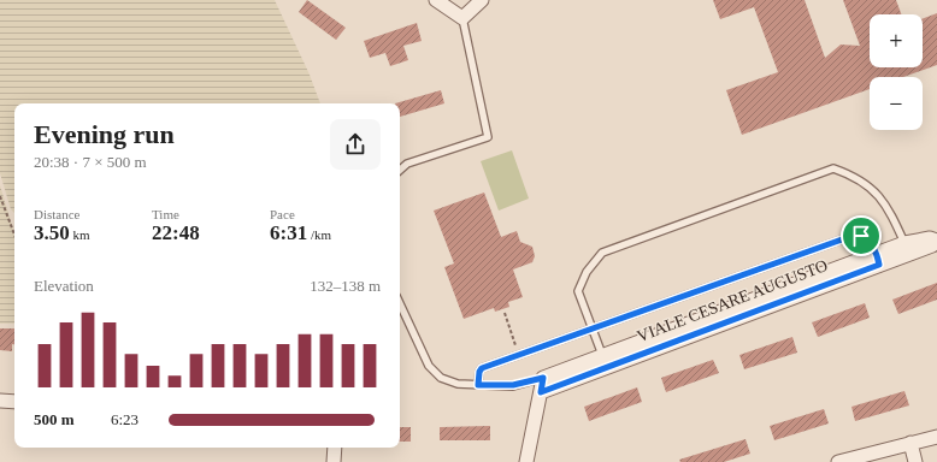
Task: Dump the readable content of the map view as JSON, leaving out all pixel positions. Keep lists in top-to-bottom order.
{
  "streets": {
    "street": ["VIALE CESARE AUGUSTO"]
  },
  "page": {
    "map_buttons": ["+", "−"],
    "heading": ["Evening run", "20:38 · 7 × 500 m"],
    "stats": [
      ["Distance", "3.50 km"],
      ["Time", "22:48"],
      ["Pace", "6:31 /km"]
    ],
    "chart": ["Elevation", "132–138 m"],
    "list": [
      {
        "name": "500 m",
        "note": "6:23"
      }
    ]
  }
}
